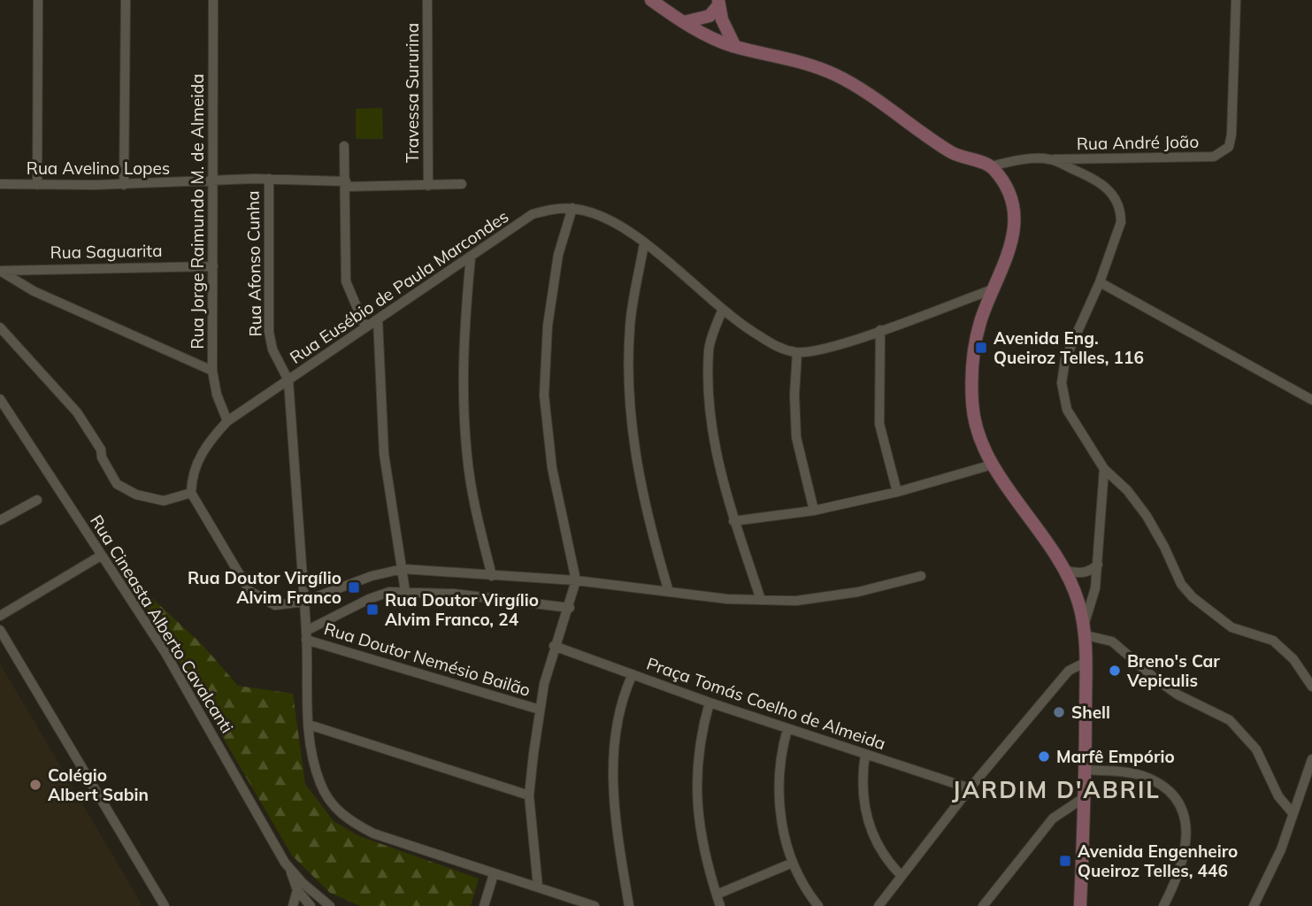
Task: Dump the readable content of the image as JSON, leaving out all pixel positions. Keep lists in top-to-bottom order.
{
  "streets": {
    "street": [
      "Travessa Sururina",
      "Rua André João",
      "Rua Avelino Lopes",
      "Rua Jorge Raimundo M. de Almeida",
      "Rua Saguarita",
      "Rua Afonso Cunha",
      "Rua Eusébio de Paula Marcondes",
      "Rua Cineasta Alberto Cavalcanti",
      "Rua Doutor Nemésio Bailão",
      "Praça Tomás Coelho de Almeida"
    ]
  },
  "crossings": [
    ["Travessa Sururina", "Rua Avelino Lopes"],
    ["Rua Avelino Lopes", "Rua Jorge Raimundo M. de Almeida"],
    ["Rua Avelino Lopes", "Rua Afonso Cunha"],
    ["Rua Jorge Raimundo M. de Almeida", "Rua Saguarita"],
    ["Rua Afonso Cunha", "Rua Eusébio de Paula Marcondes"],
    ["Rua Eusébio de Paula Marcondes", "Rua Doutor Nemésio Bailão"]
  ],
  "districts": ["JARDIM D'ABRIL"],
  "places": {
    "transit": [
      "Avenida Eng. Queiroz Telles, 116",
      "Rua Doutor Virgílio Alvim Franco",
      "Rua Doutor Virgílio Alvim Franco, 24",
      "Avenida Engenheiro Queiroz Telles, 446"
    ],
    "other": [
      "Breno's Car Vepiculis",
      "Shell",
      "Marfê Empório",
      "Colégio Albert Sabin"
    ]
  }
}
